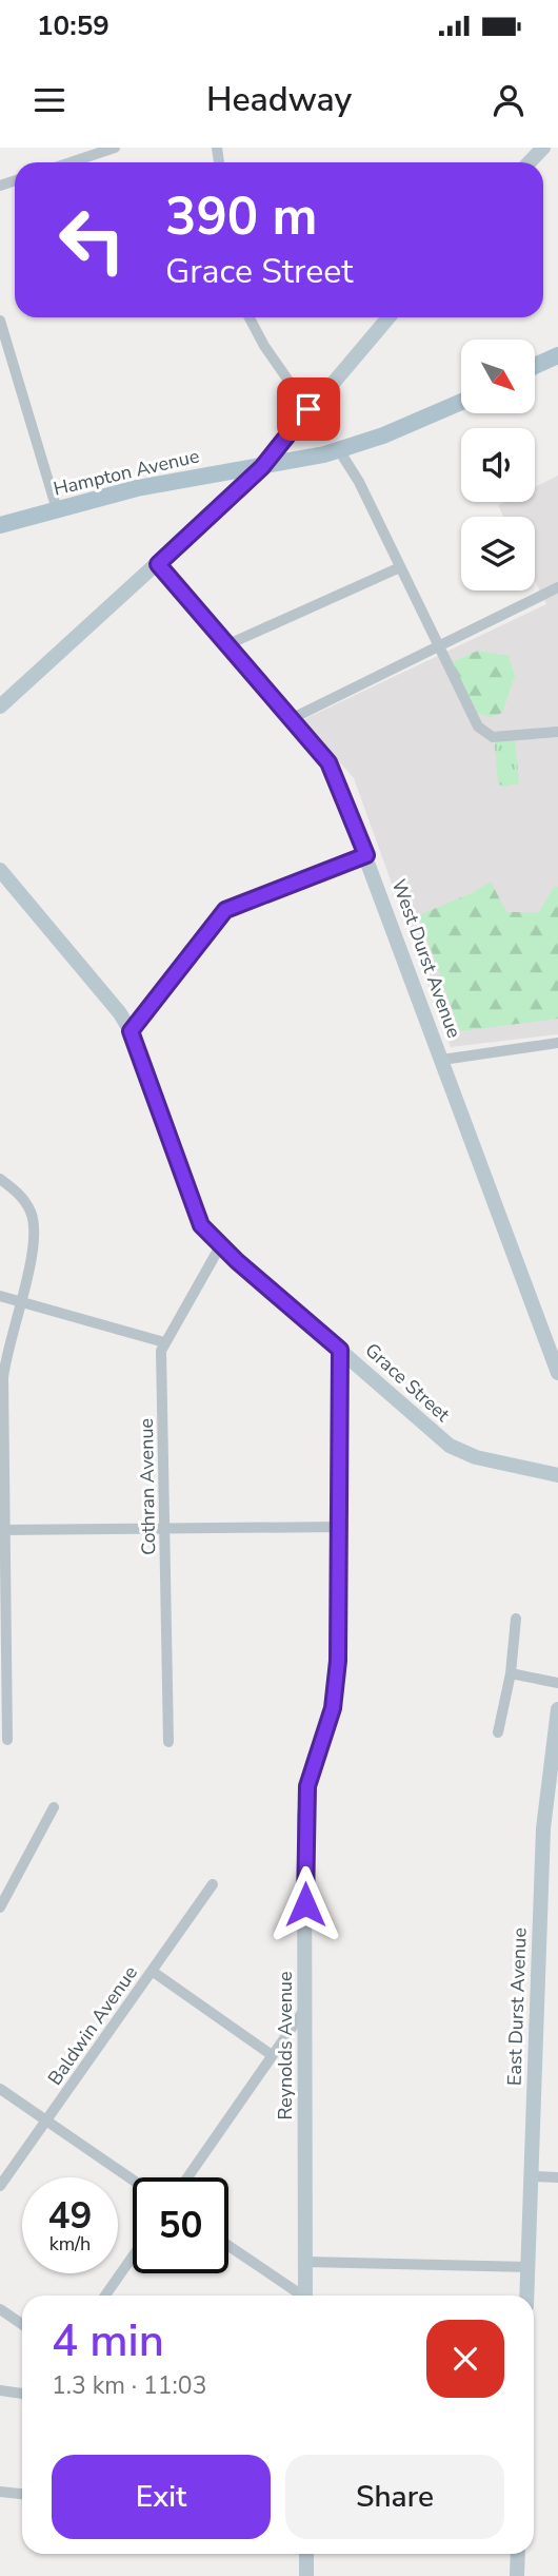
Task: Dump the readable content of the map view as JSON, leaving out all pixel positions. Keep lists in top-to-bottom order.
{
  "streets": {
    "main road": [
      "Hampton Avenue",
      "West Durst Avenue",
      "Grace Street",
      "East Durst Avenue",
      "Reynolds Avenue"
    ],
    "street": ["Cothran Avenue", "Baldwin Avenue"]
  },
  "crossings": [
    ["Grace Street", "Cothran Avenue"],
    ["Grace Street", "Reynolds Avenue"]
  ],
  "north": "bottom right",
  "page": {
    "status": "10:59",
    "header": "Headway",
    "turn": ["390 m", "Grace Street"],
    "speed": "49 km/h",
    "limit": "50",
    "heading": ["4 min", "1.3 km · 11:03"],
    "buttons": ["Exit", "Share"]
  }
}
